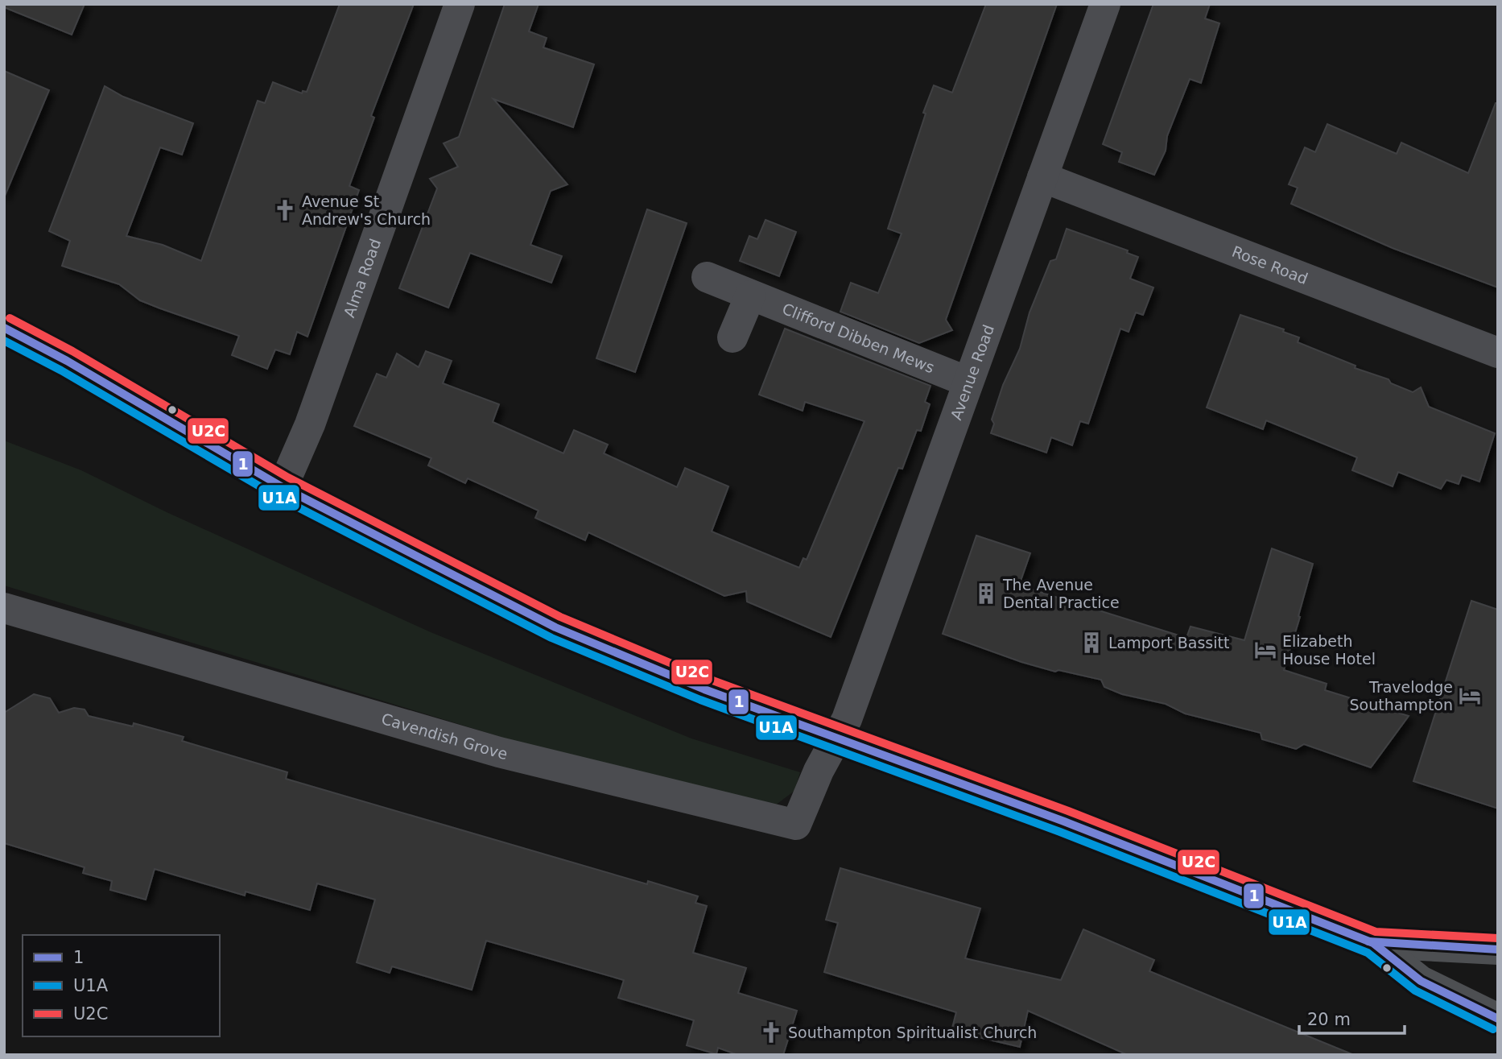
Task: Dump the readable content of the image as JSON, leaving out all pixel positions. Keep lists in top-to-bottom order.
{
  "streets": {
    "street": [
      "Rose Road",
      "Alma Road",
      "Clifford Dibben Mews",
      "Avenue Road",
      "Cavendish Grove"
    ]
  },
  "crossings": [
    ["Rose Road", "Avenue Road"],
    ["Clifford Dibben Mews", "Avenue Road"],
    ["Avenue Road", "Cavendish Grove"]
  ],
  "places": {
    "church": ["Avenue St Andrew's Church", "Southampton Spiritualist Church"],
    "building": ["The Avenue Dental Practice", "Lamport Bassitt"],
    "hotel": ["Elizabeth House Hotel", "Travelodge Southampton"]
  },
  "lines": ["transit line U2C", "transit line 1", "transit line U1A"],
  "legend": ["1", "U1A", "U2C"],
  "scale_bar": "20 m"
}
